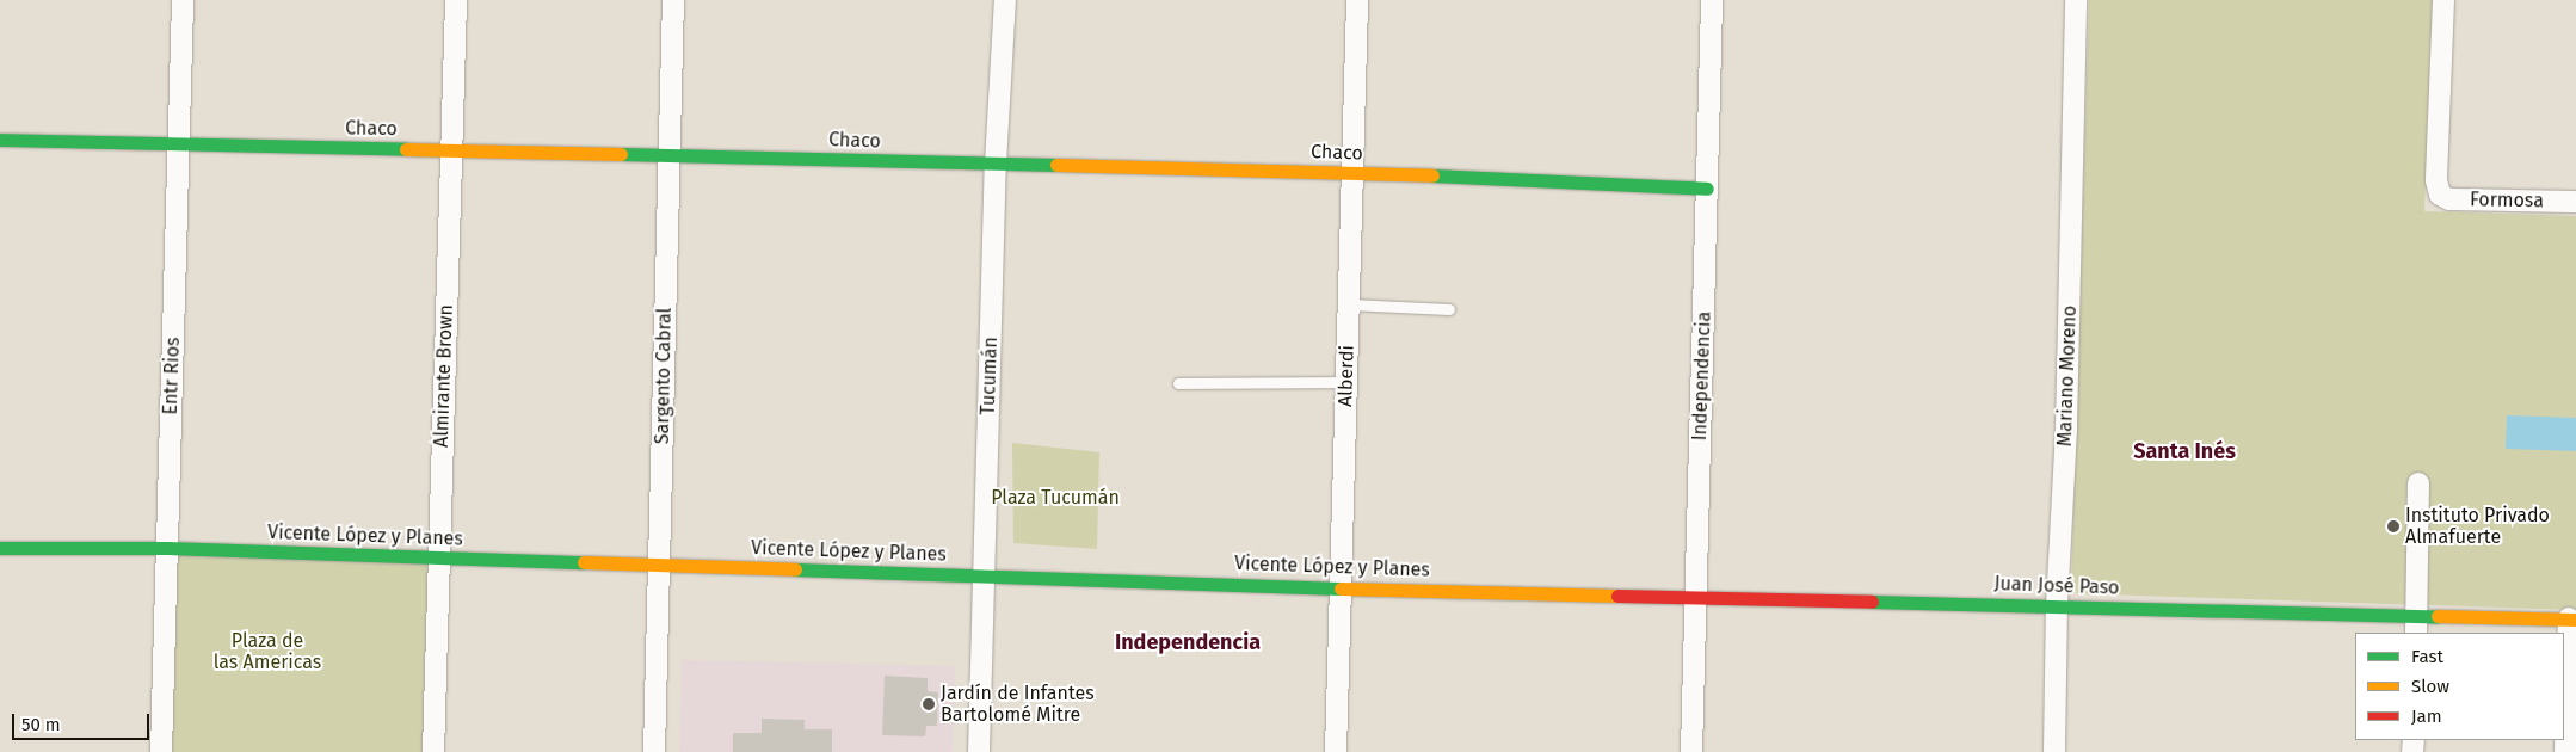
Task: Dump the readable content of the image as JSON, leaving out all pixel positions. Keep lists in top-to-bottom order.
{
  "streets": {
    "street": [
      "Chaco",
      "Formosa",
      "Entr Rios",
      "Almirante Brown",
      "Sargento Cabral",
      "Tucumán",
      "Alberdi",
      "Independencia",
      "Mariano Moreno",
      "Vicente López y Planes",
      "Juan José Paso"
    ]
  },
  "crossings": [
    ["Chaco", "Entr Rios"],
    ["Chaco", "Almirante Brown"],
    ["Chaco", "Sargento Cabral"],
    ["Chaco", "Tucumán"],
    ["Chaco", "Alberdi"],
    ["Chaco", "Independencia"],
    ["Entr Rios", "Vicente López y Planes"],
    ["Almirante Brown", "Vicente López y Planes"],
    ["Sargento Cabral", "Vicente López y Planes"],
    ["Tucumán", "Vicente López y Planes"],
    ["Alberdi", "Vicente López y Planes"],
    ["Independencia", "Vicente López y Planes"],
    ["Independencia", "Juan José Paso"],
    ["Mariano Moreno", "Juan José Paso"],
    ["Vicente López y Planes", "Juan José Paso"]
  ],
  "districts": ["Santa Inés", "Independencia"],
  "parks": ["Plaza Tucumán", "Plaza de las Americas"],
  "places": ["Instituto Privado Almafuerte", "Jardín de Infantes Bartolomé Mitre"],
  "legend": ["Fast", "Slow", "Jam"],
  "scale_bar": "50 m"
}
